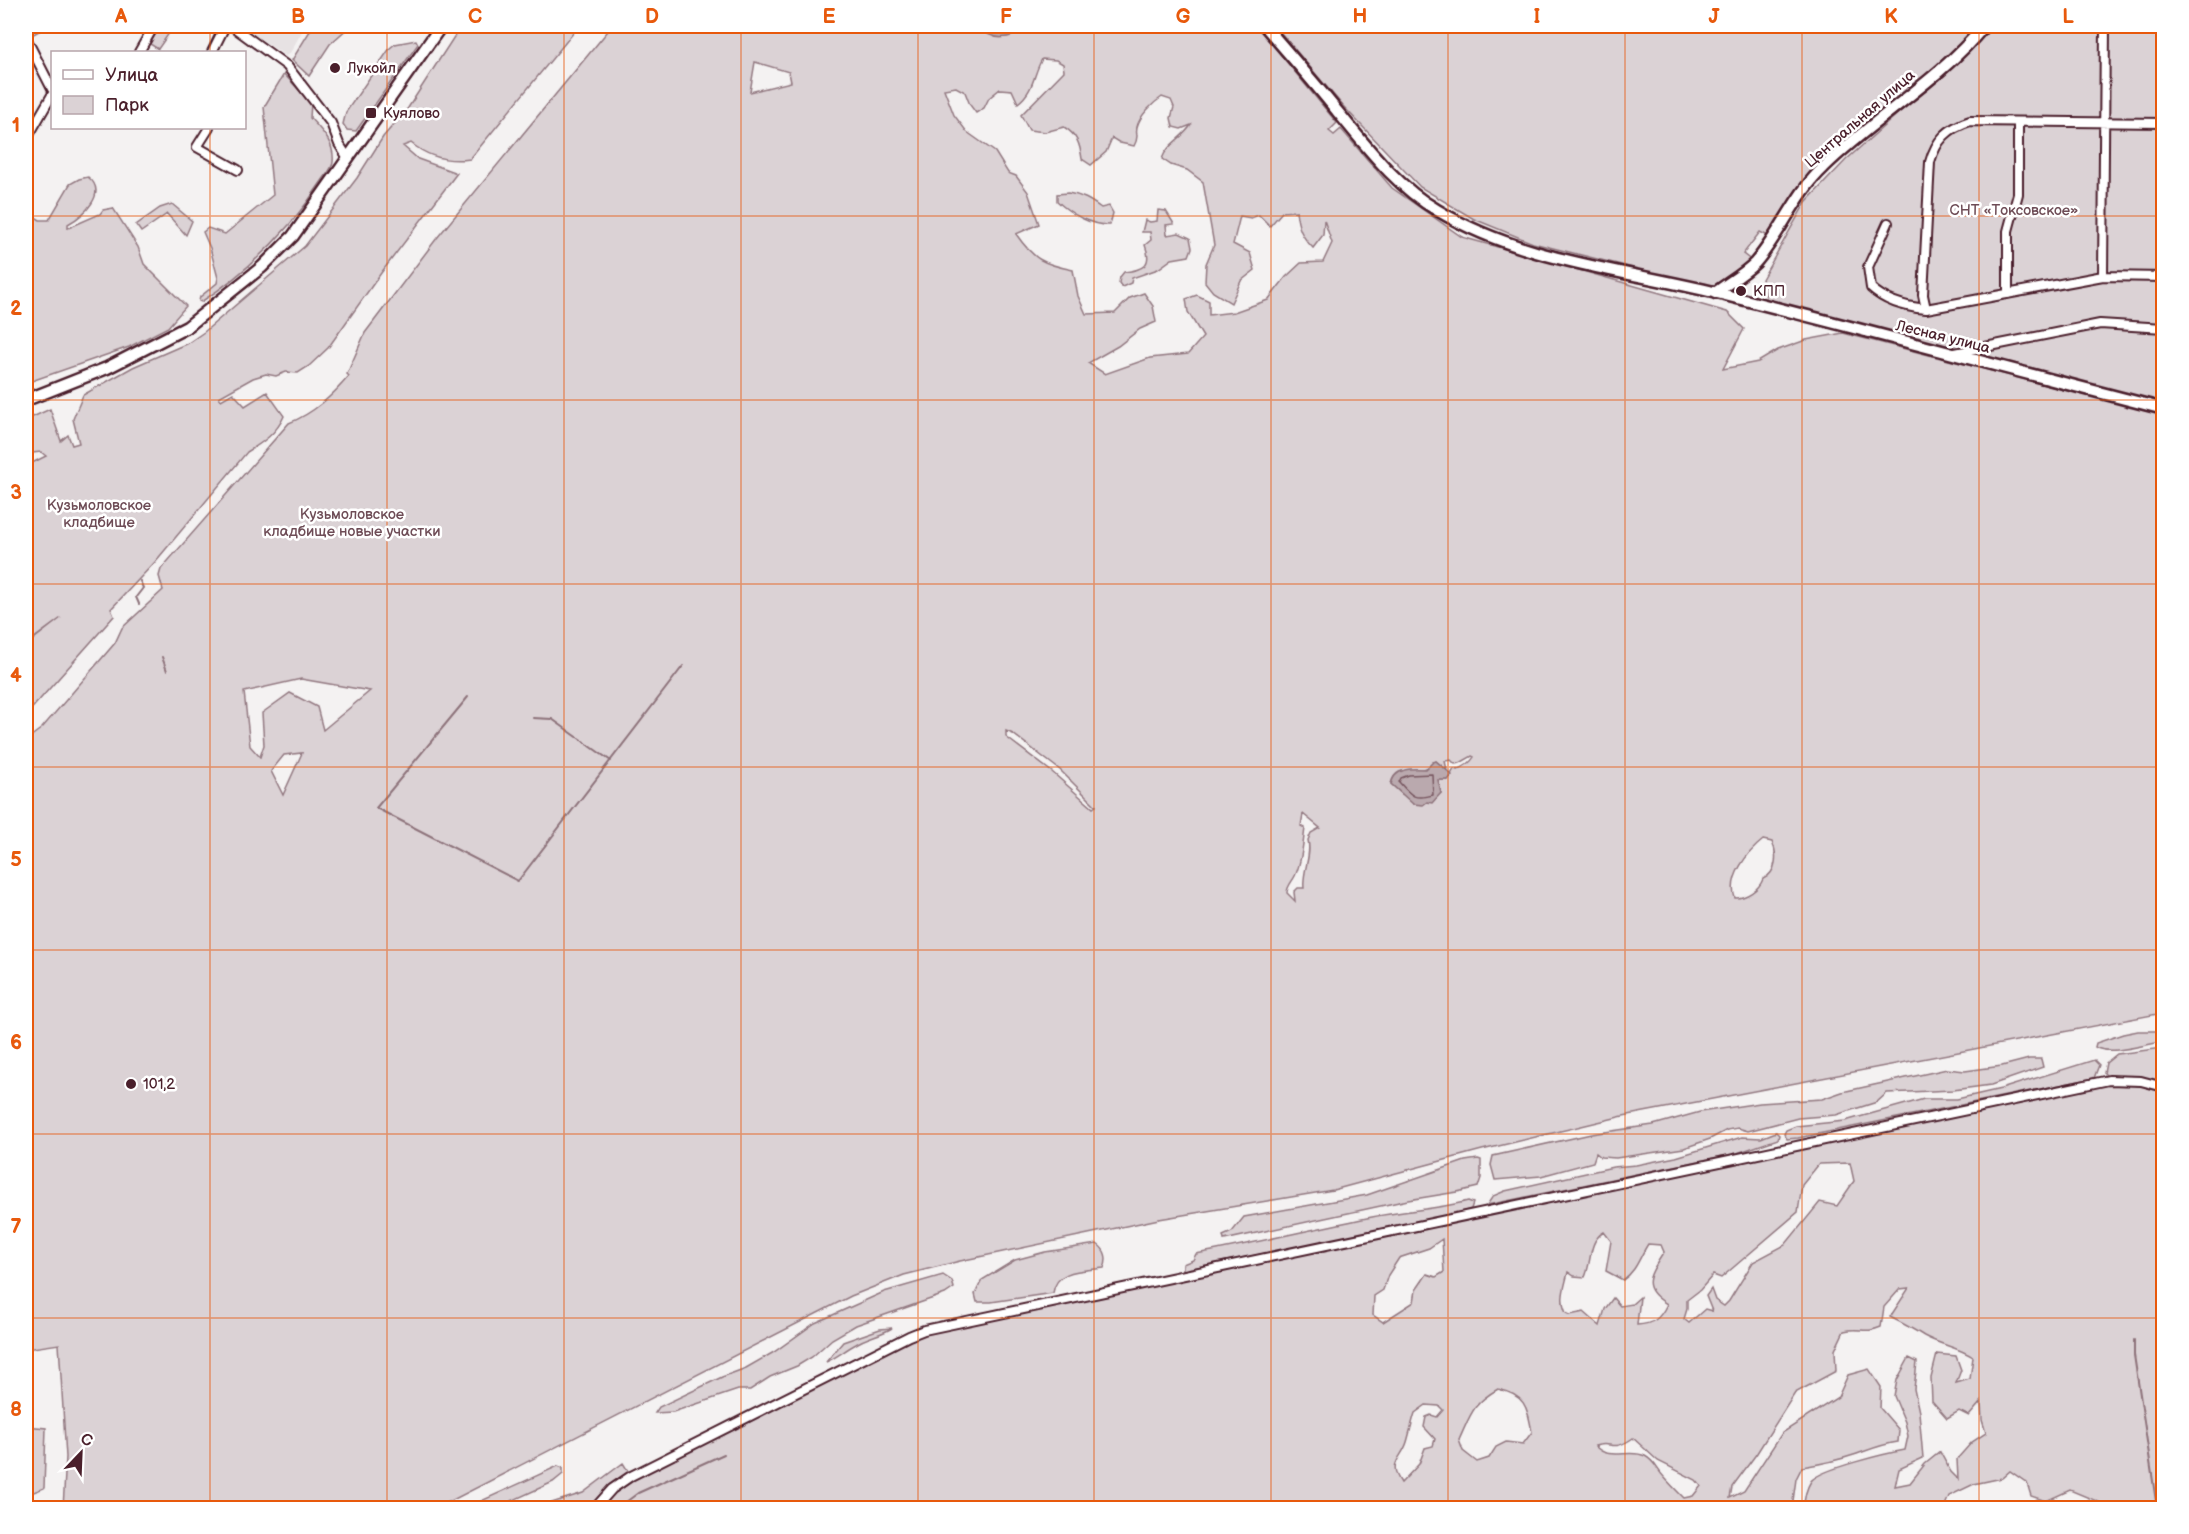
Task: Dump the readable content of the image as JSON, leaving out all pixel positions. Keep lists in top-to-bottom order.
{
  "streets": {
    "street": ["Центральная улица", "Лесная улица"]
  },
  "crossings": [
    ["Центральная улица", "Лесная улица"]
  ],
  "parks": ["СНТ «Токсовское»", "Кузьмоловское кладбище", "Кузьмоловское кладбище новые участки"],
  "places": {
    "other": ["Лукойл", "КПП", "101,2"],
    "transit": ["Куялово"]
  },
  "legend": ["Улица", "Парк"],
  "north": "top right",
  "grid": {
    "columns": [
      "A",
      "B",
      "C",
      "D",
      "E",
      "F",
      "G",
      "H",
      "I",
      "J",
      "K",
      "L"
    ],
    "rows": [
      "1",
      "2",
      "3",
      "4",
      "5",
      "6",
      "7",
      "8"
    ]
  }
}
